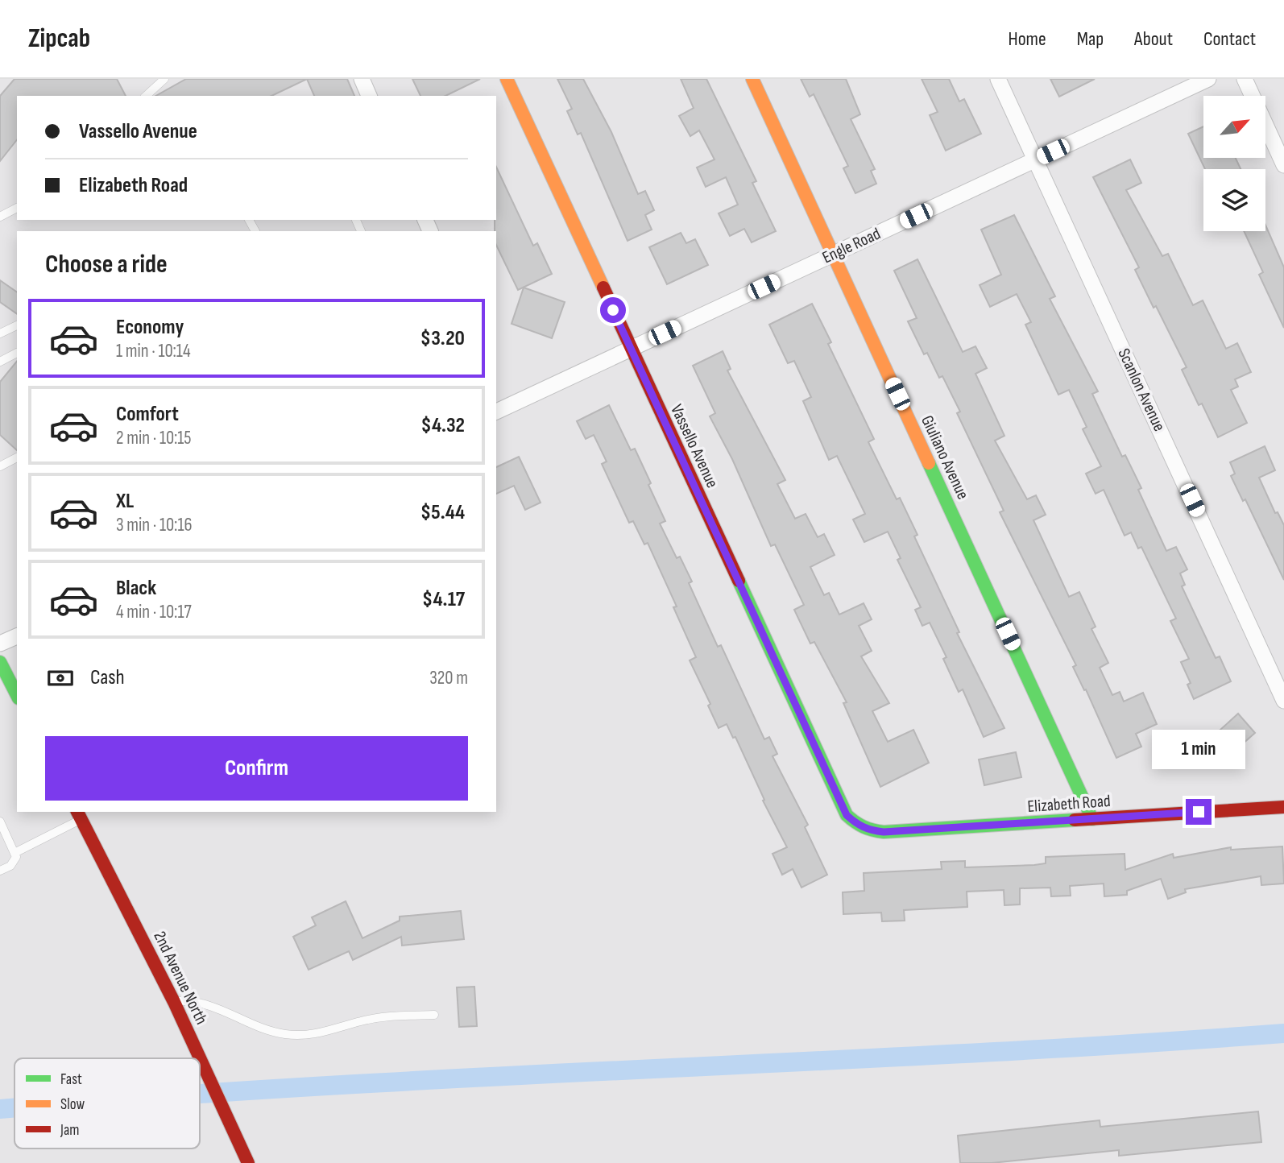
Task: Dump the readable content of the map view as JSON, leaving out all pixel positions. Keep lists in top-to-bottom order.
{
  "streets": {
    "street": [
      "Engle Road",
      "Scanlon Avenue",
      "Vassello Avenue",
      "Giuliano Avenue",
      "Elizabeth Road",
      "2nd Avenue North"
    ]
  },
  "crossings": [
    ["Engle Road", "Scanlon Avenue"],
    ["Engle Road", "Vassello Avenue"],
    ["Engle Road", "Giuliano Avenue"],
    ["Vassello Avenue", "Elizabeth Road"],
    ["Giuliano Avenue", "Elizabeth Road"]
  ],
  "legend": ["Fast", "Slow", "Jam"],
  "north": "top right",
  "page": {
    "header": "Zipcab",
    "nav": [
      "Home",
      "Map",
      "About",
      "Contact"
    ],
    "banner": ["Vassello Avenue", "Elizabeth Road"],
    "heading": "Choose a ride",
    "list": [
      {
        "name": "Economy",
        "note": "1 min · 10:14",
        "value": "$3.20"
      },
      {
        "name": "Comfort",
        "note": "2 min · 10:15",
        "value": "$4.32"
      },
      {
        "name": "XL",
        "note": "3 min · 10:16",
        "value": "$5.44"
      },
      {
        "name": "Black",
        "note": "4 min · 10:17",
        "value": "$4.17"
      }
    ],
    "pay": ["Cash", "320 m"],
    "buttons": "Confirm",
    "bubble": "1 min"
  }
}
